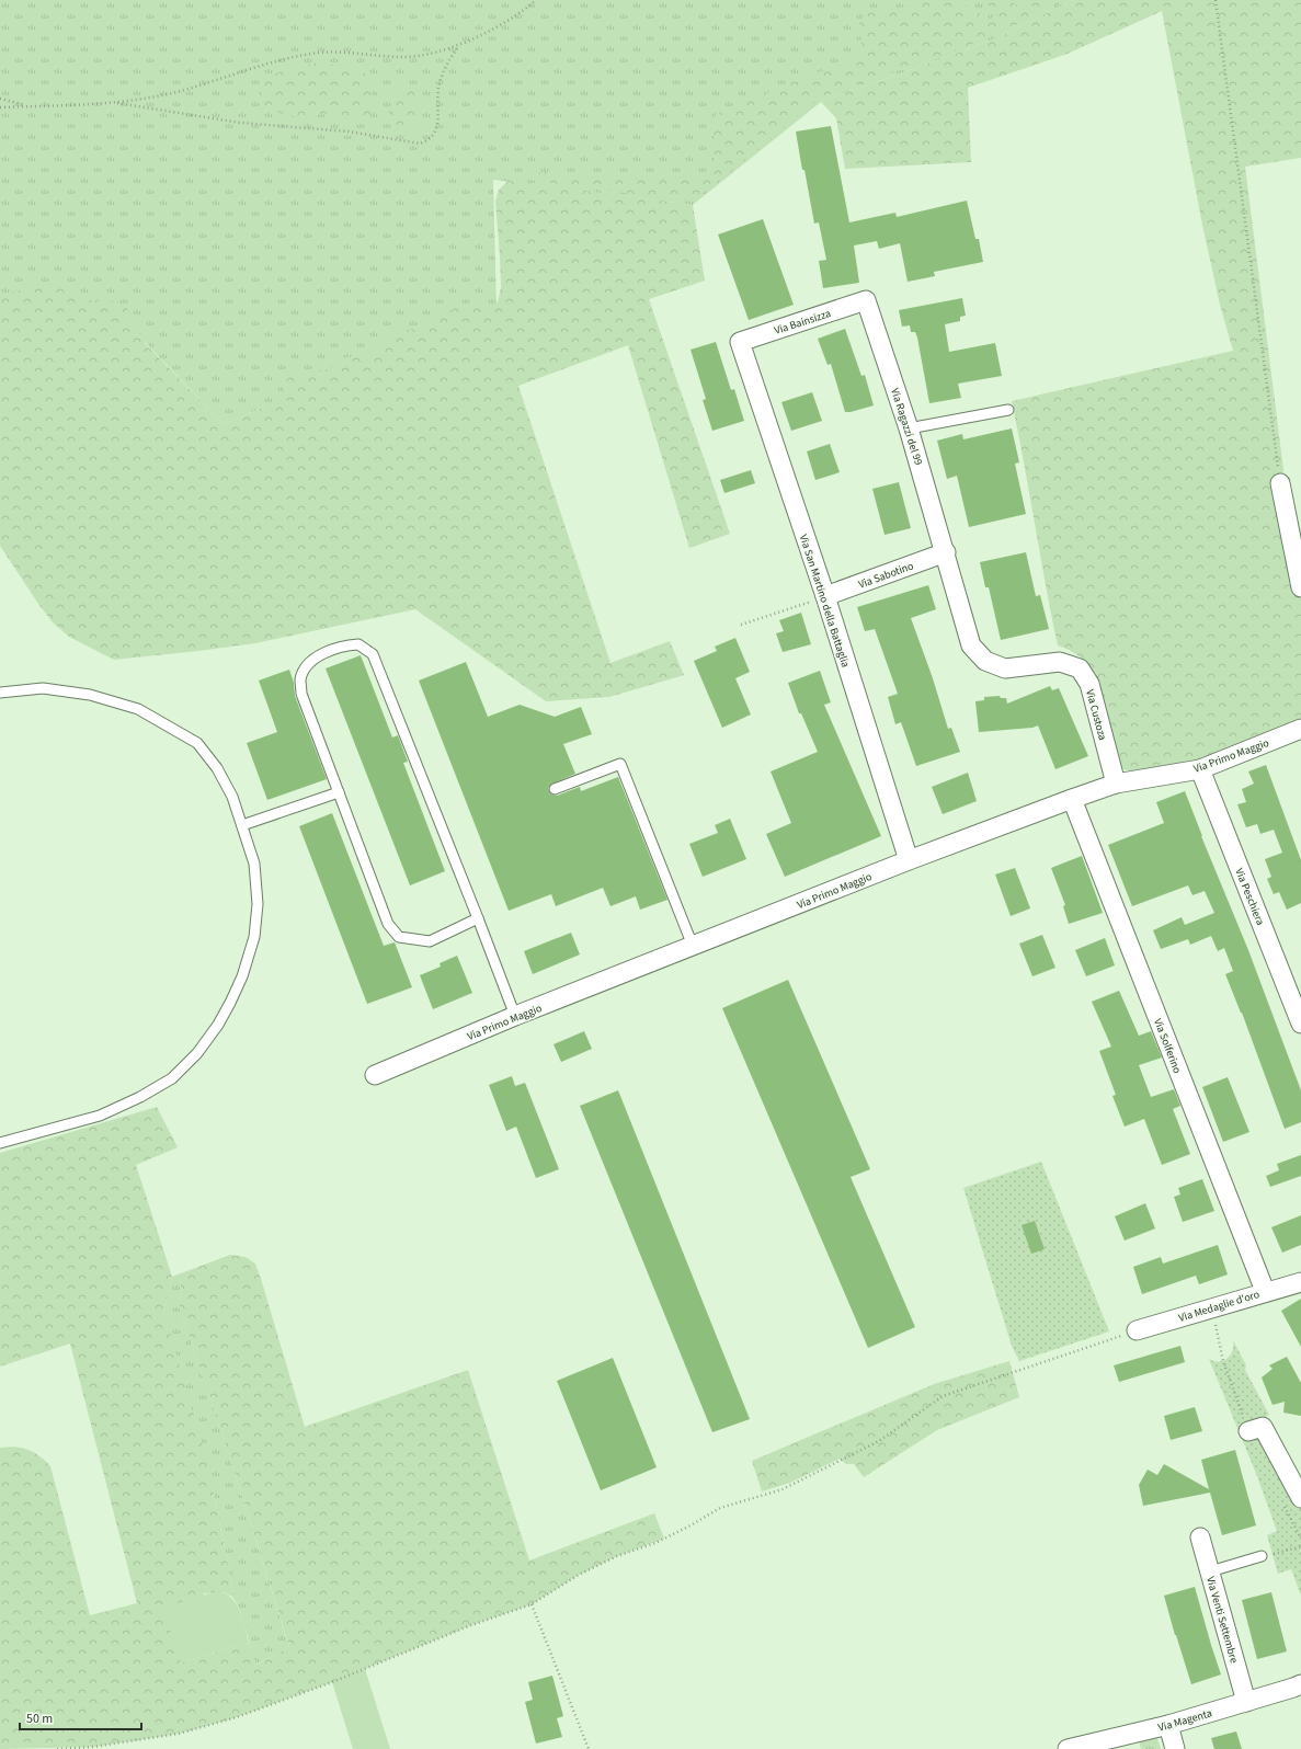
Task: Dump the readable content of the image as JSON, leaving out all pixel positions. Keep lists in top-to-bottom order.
{
  "streets": {
    "street": [
      "Via Bainsizza",
      "Via Ragazzi del 99",
      "Via Sabotino",
      "Via San Martino della Battaglia",
      "Via Custoza",
      "Via Primo Maggio",
      "Via Peschiera",
      "Via Solferino",
      "Via Medaglie d'oro",
      "Via Venti Settembre",
      "Via Magenta"
    ]
  },
  "crossings": [
    ["Via Bainsizza", "Via Ragazzi del 99"],
    ["Via Bainsizza", "Via San Martino della Battaglia"],
    ["Via Ragazzi del 99", "Via Sabotino"],
    ["Via Ragazzi del 99", "Via Custoza"],
    ["Via Sabotino", "Via San Martino della Battaglia"],
    ["Via San Martino della Battaglia", "Via Primo Maggio"],
    ["Via Custoza", "Via Primo Maggio"],
    ["Via Primo Maggio", "Via Peschiera"],
    ["Via Primo Maggio", "Via Solferino"],
    ["Via Solferino", "Via Medaglie d'oro"],
    ["Via Venti Settembre", "Via Magenta"]
  ],
  "scale_bar": "50 m"
}
